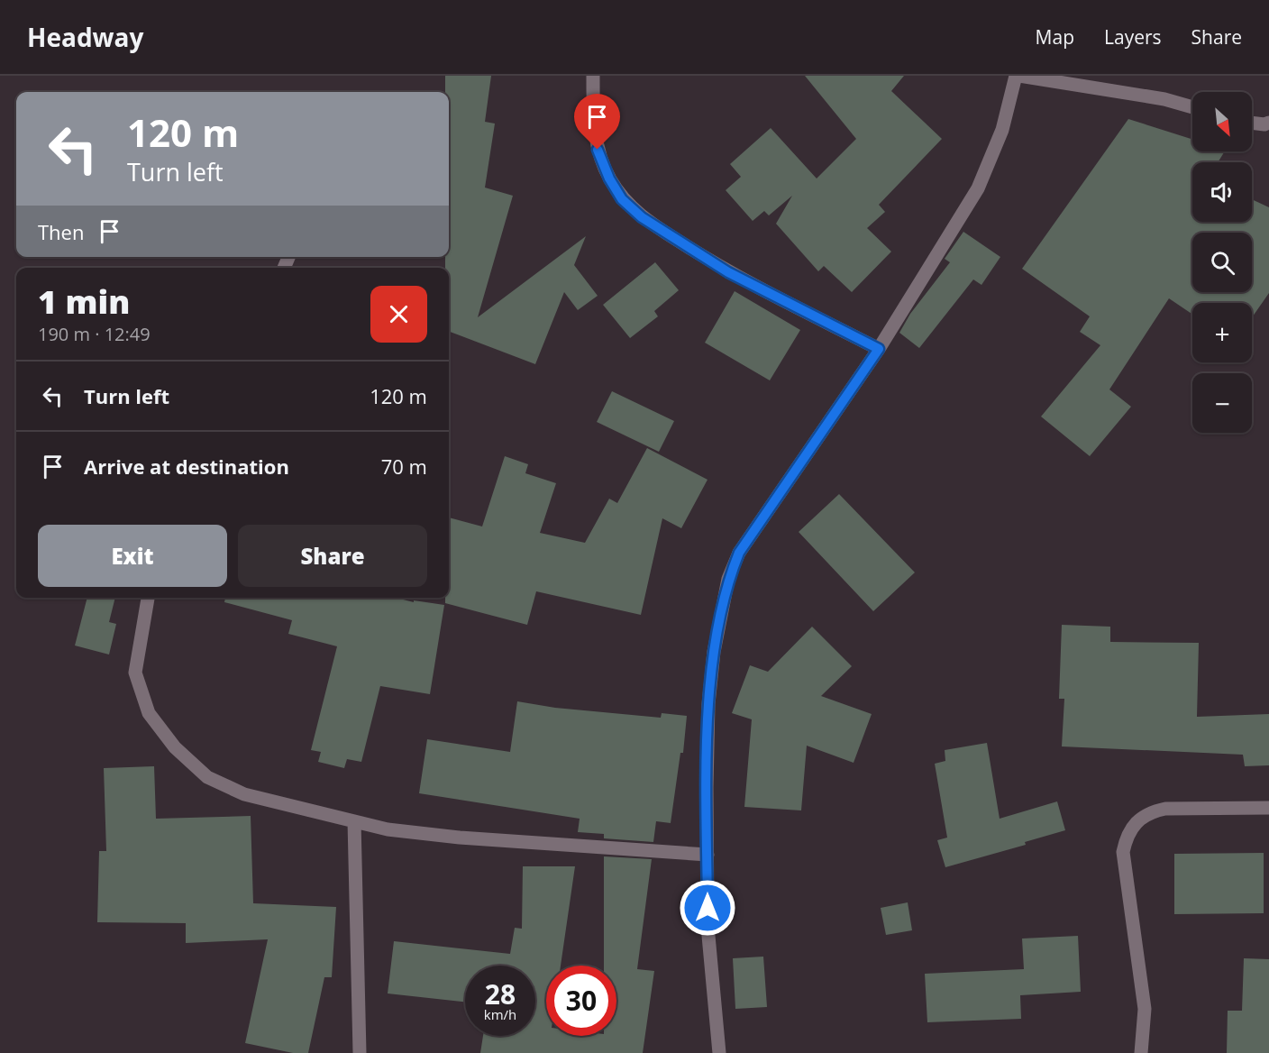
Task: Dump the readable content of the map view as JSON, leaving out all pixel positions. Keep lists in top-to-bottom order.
{
  "north": "bottom right",
  "page": {
    "header": "Headway",
    "nav": ["Map", "Layers", "Share"],
    "map_buttons": ["+", "−"],
    "turn": ["120 m", "Turn left"],
    "then": "Then",
    "heading": ["1 min", "190 m · 12:49"],
    "list": [
      {
        "name": "Turn left",
        "value": "120 m"
      },
      {
        "name": "Arrive at destination",
        "value": "70 m"
      }
    ],
    "buttons": ["Exit", "Share"],
    "speed": "28 km/h",
    "limit": "30"
  }
}
